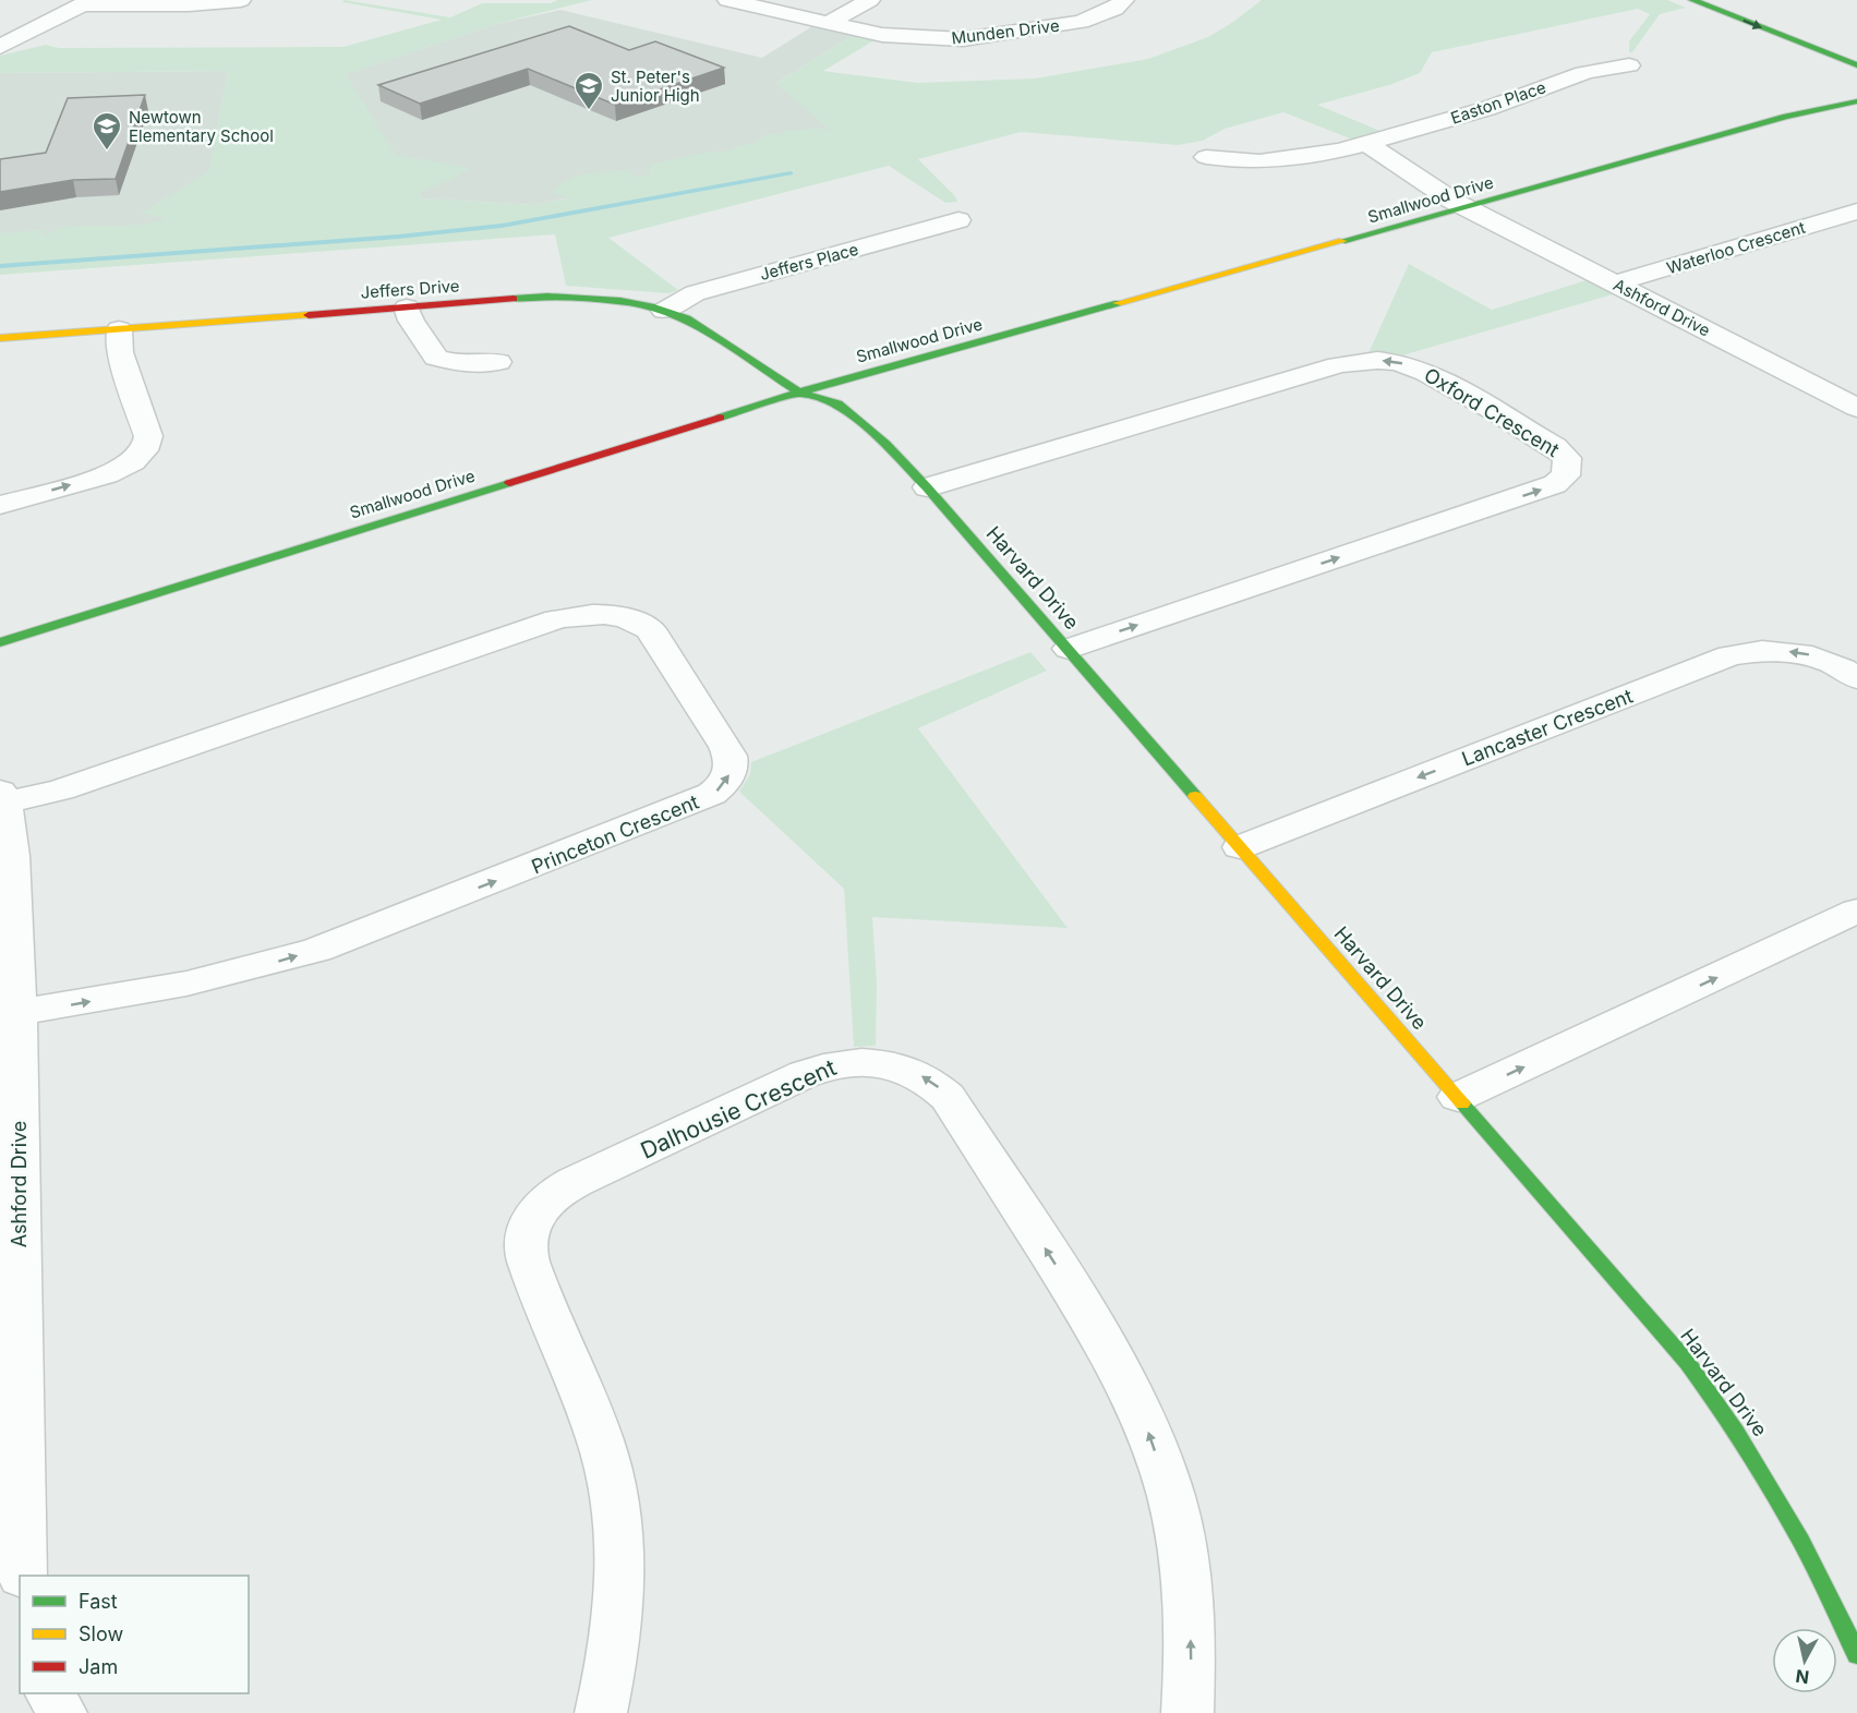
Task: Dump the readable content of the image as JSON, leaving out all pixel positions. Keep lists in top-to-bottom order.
{
  "streets": {
    "street": [
      "Munden Drive",
      "Easton Place",
      "Smallwood Drive",
      "Waterloo Crescent",
      "Jeffers Place",
      "Jeffers Drive",
      "Ashford Drive",
      "Oxford Crescent",
      "Harvard Drive",
      "Lancaster Crescent",
      "Princeton Crescent",
      "Dalhousie Crescent"
    ]
  },
  "crossings": [
    ["Smallwood Drive", "Jeffers Drive"],
    ["Smallwood Drive", "Ashford Drive"],
    ["Smallwood Drive", "Harvard Drive"],
    ["Waterloo Crescent", "Ashford Drive"],
    ["Jeffers Place", "Jeffers Drive"],
    ["Jeffers Drive", "Harvard Drive"],
    ["Ashford Drive", "Princeton Crescent"],
    ["Oxford Crescent", "Harvard Drive"],
    ["Harvard Drive", "Lancaster Crescent"]
  ],
  "places": {
    "school or university": ["St. Peter's Junior High", "Newtown Elementary School"]
  },
  "legend": ["Fast", "Slow", "Jam"],
  "north": "bottom"
}
